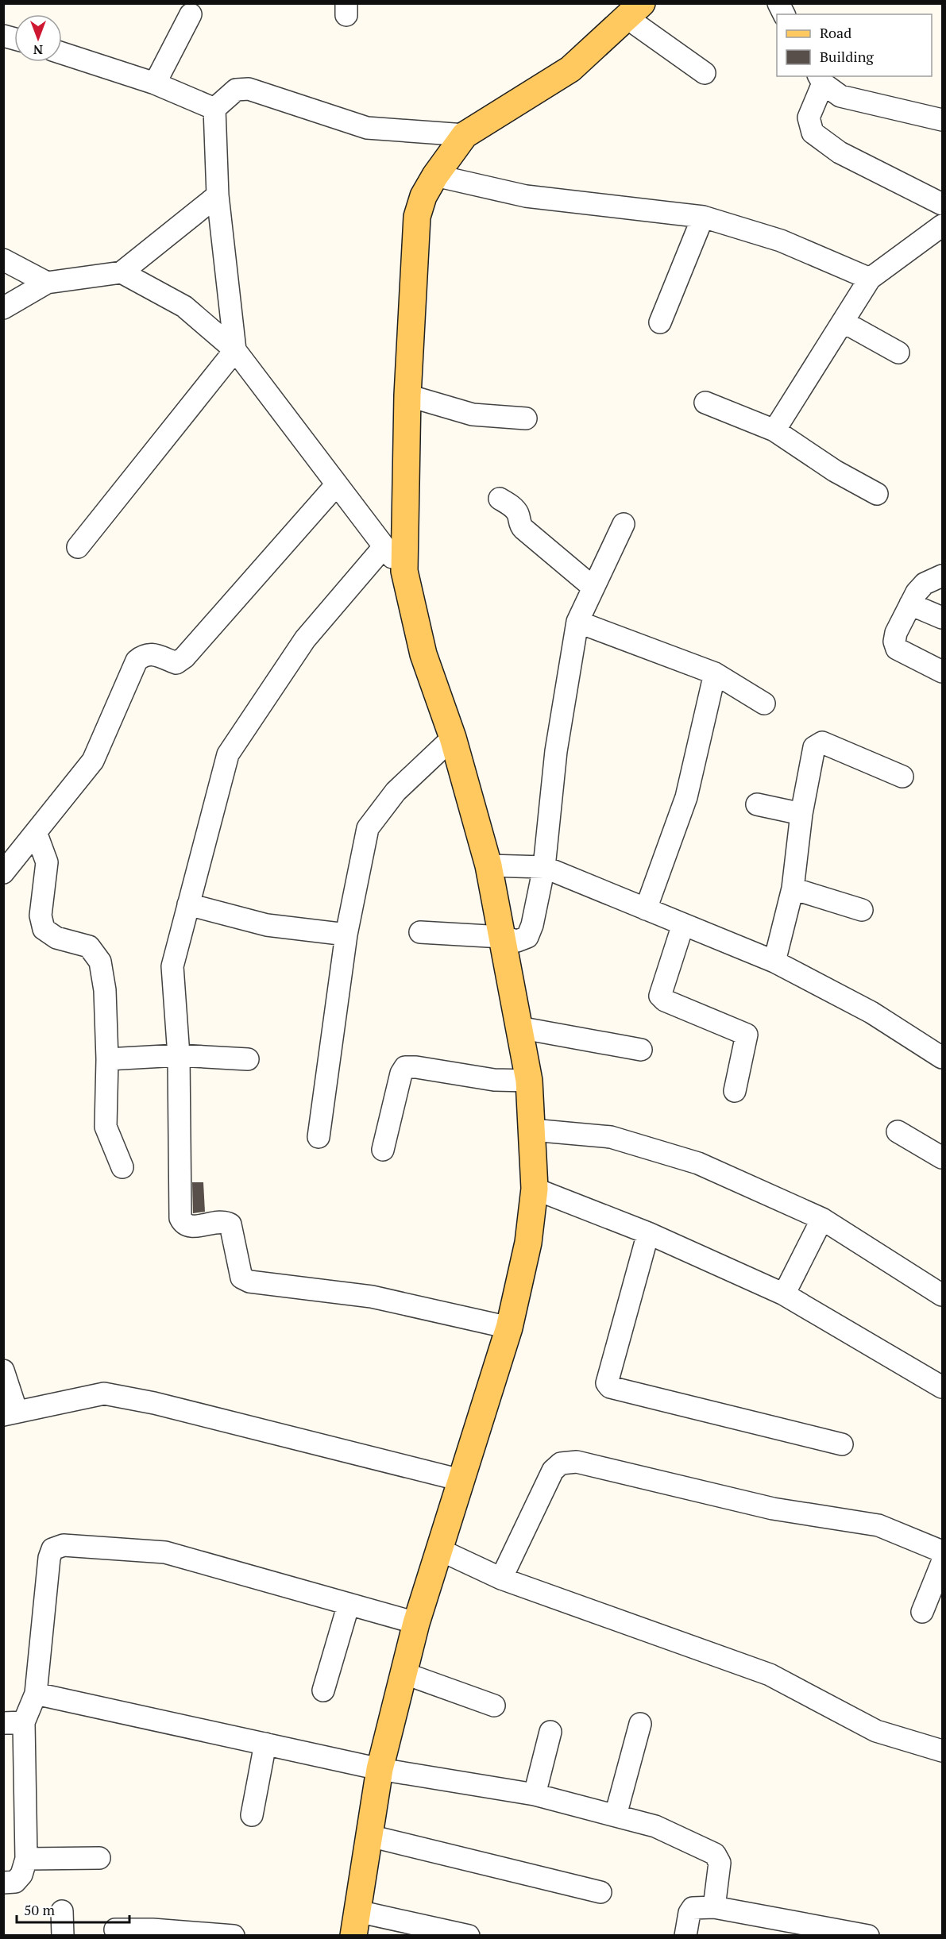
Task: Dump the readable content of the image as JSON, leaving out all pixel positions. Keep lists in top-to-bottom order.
{
  "legend": ["Road", "Building"],
  "scale_bar": "50 m",
  "north": "bottom"
}
